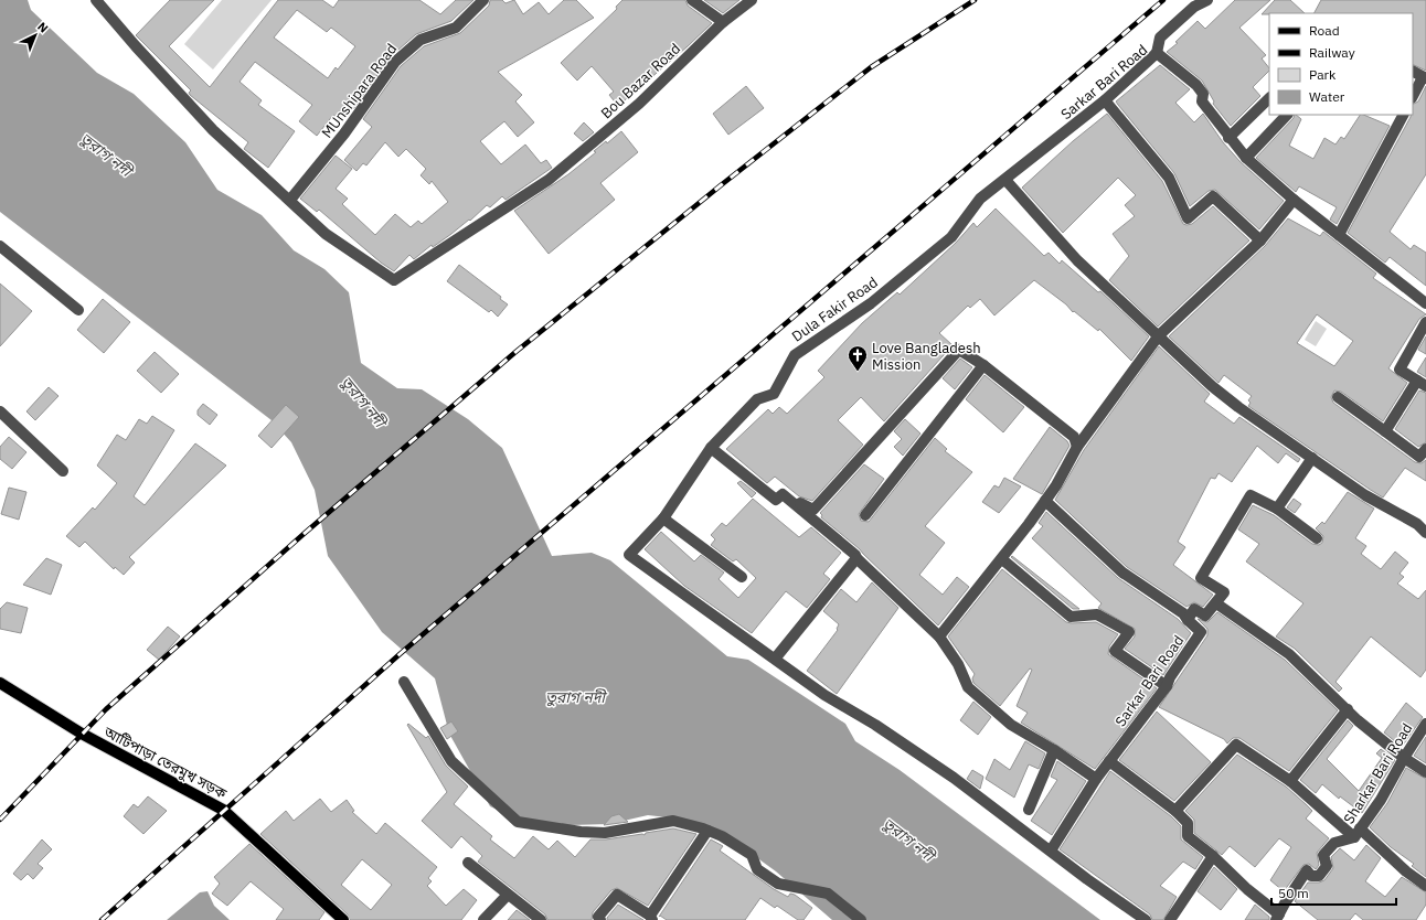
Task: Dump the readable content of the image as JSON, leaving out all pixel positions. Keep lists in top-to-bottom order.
{
  "streets": {
    "main road": ["আটিপাড়া তেরমুখ সড়ক"],
    "street": [
      "Bou Bazar Road",
      "Sarkar Bari Road",
      "MUnshipara Road",
      "Dula Fakir Road",
      "Sharkar Bari Road"
    ]
  },
  "crossings": [
    ["Bou Bazar Road", "MUnshipara Road"],
    ["Sarkar Bari Road", "Dula Fakir Road"]
  ],
  "water": ["তুরাগ নদী"],
  "places": {
    "church": ["Love Bangladesh Mission"]
  },
  "legend": [
    "Road",
    "Railway",
    "Park",
    "Water"
  ],
  "scale_bar": "50 m",
  "north": "top right"
}
